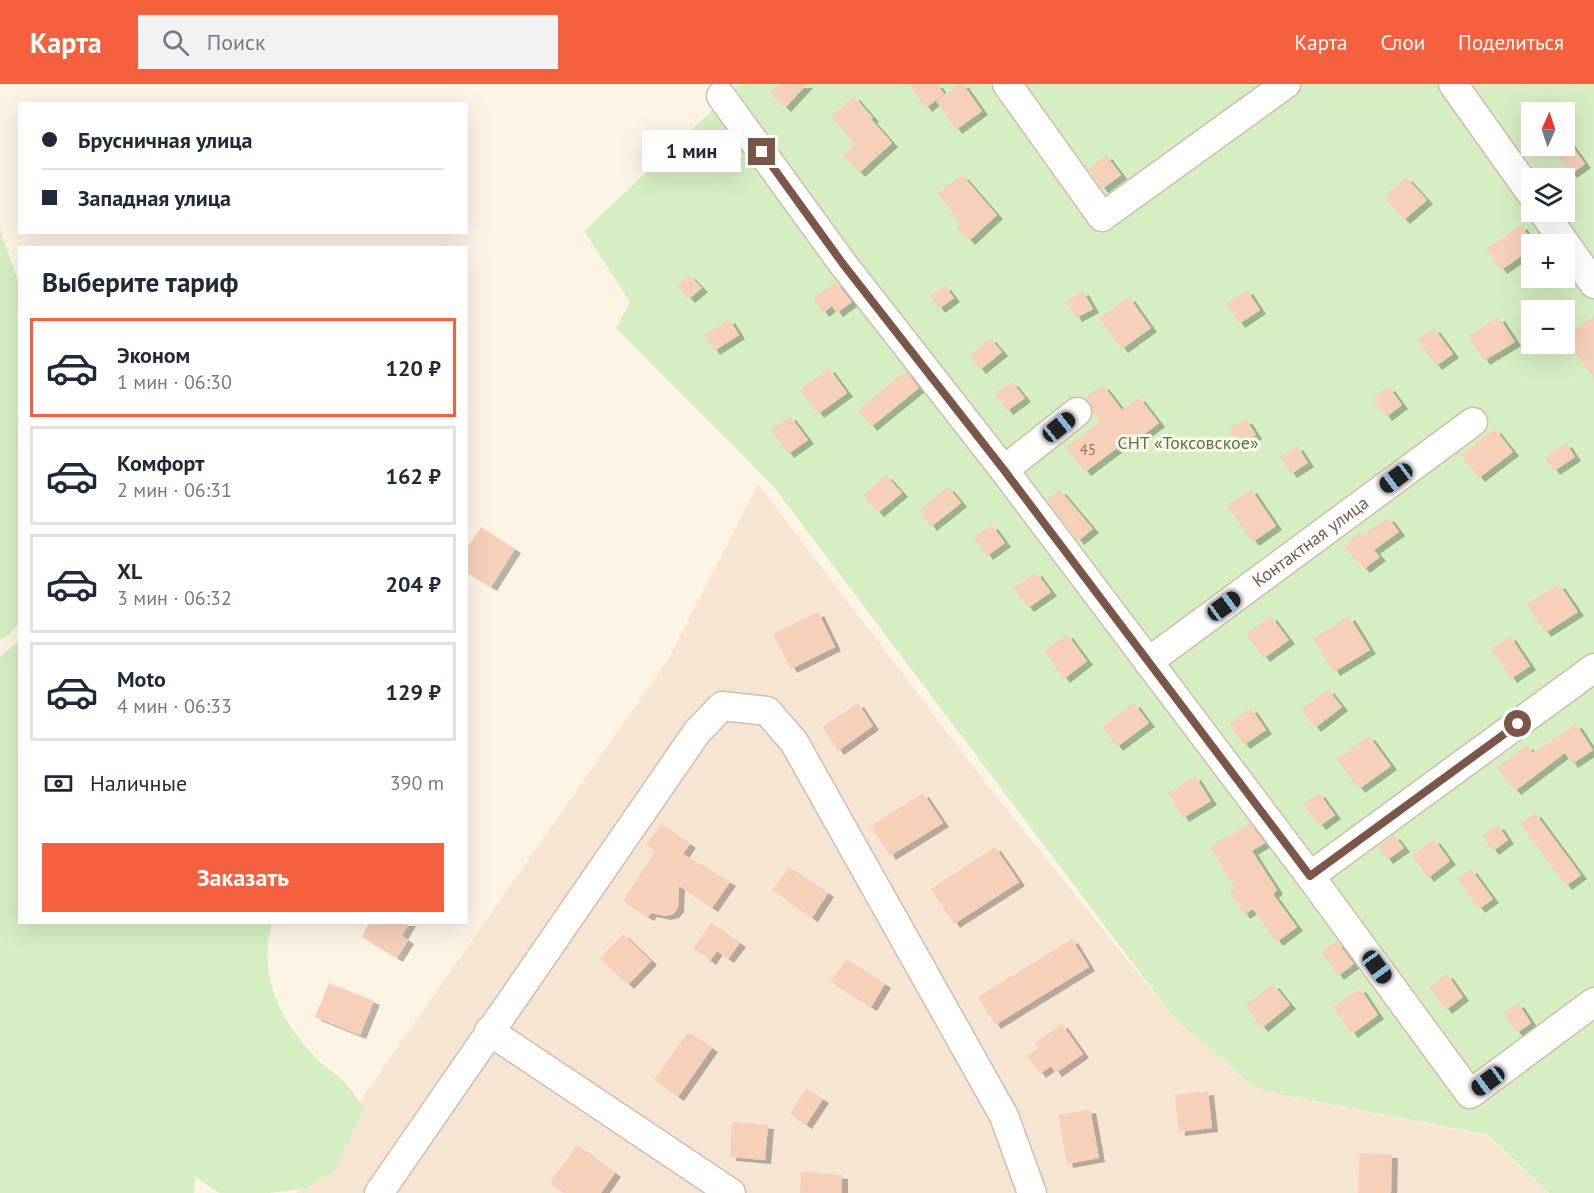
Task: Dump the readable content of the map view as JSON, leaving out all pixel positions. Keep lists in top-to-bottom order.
{
  "streets": {
    "street": ["Контактная улица"]
  },
  "parks": ["СНТ «Токсовское»"],
  "house_numbers": ["45"],
  "north": "top",
  "page": {
    "header": "Карта",
    "search": "Поиск",
    "nav": ["Карта", "Слои", "Поделиться"],
    "map_buttons": ["+", "−"],
    "banner": ["Брусничная улица", "Западная улица"],
    "bubble": "1 мин",
    "heading": "Выберите тариф",
    "list": [
      {
        "name": "Эконом",
        "note": "1 мин · 06:30",
        "value": "120 ₽"
      },
      {
        "name": "Комфорт",
        "note": "2 мин · 06:31",
        "value": "162 ₽"
      },
      {
        "name": "XL",
        "note": "3 мин · 06:32",
        "value": "204 ₽"
      },
      {
        "name": "Moto",
        "note": "4 мин · 06:33",
        "value": "129 ₽"
      }
    ],
    "pay": ["Наличные", "390 m"],
    "buttons": "Заказать"
  }
}
